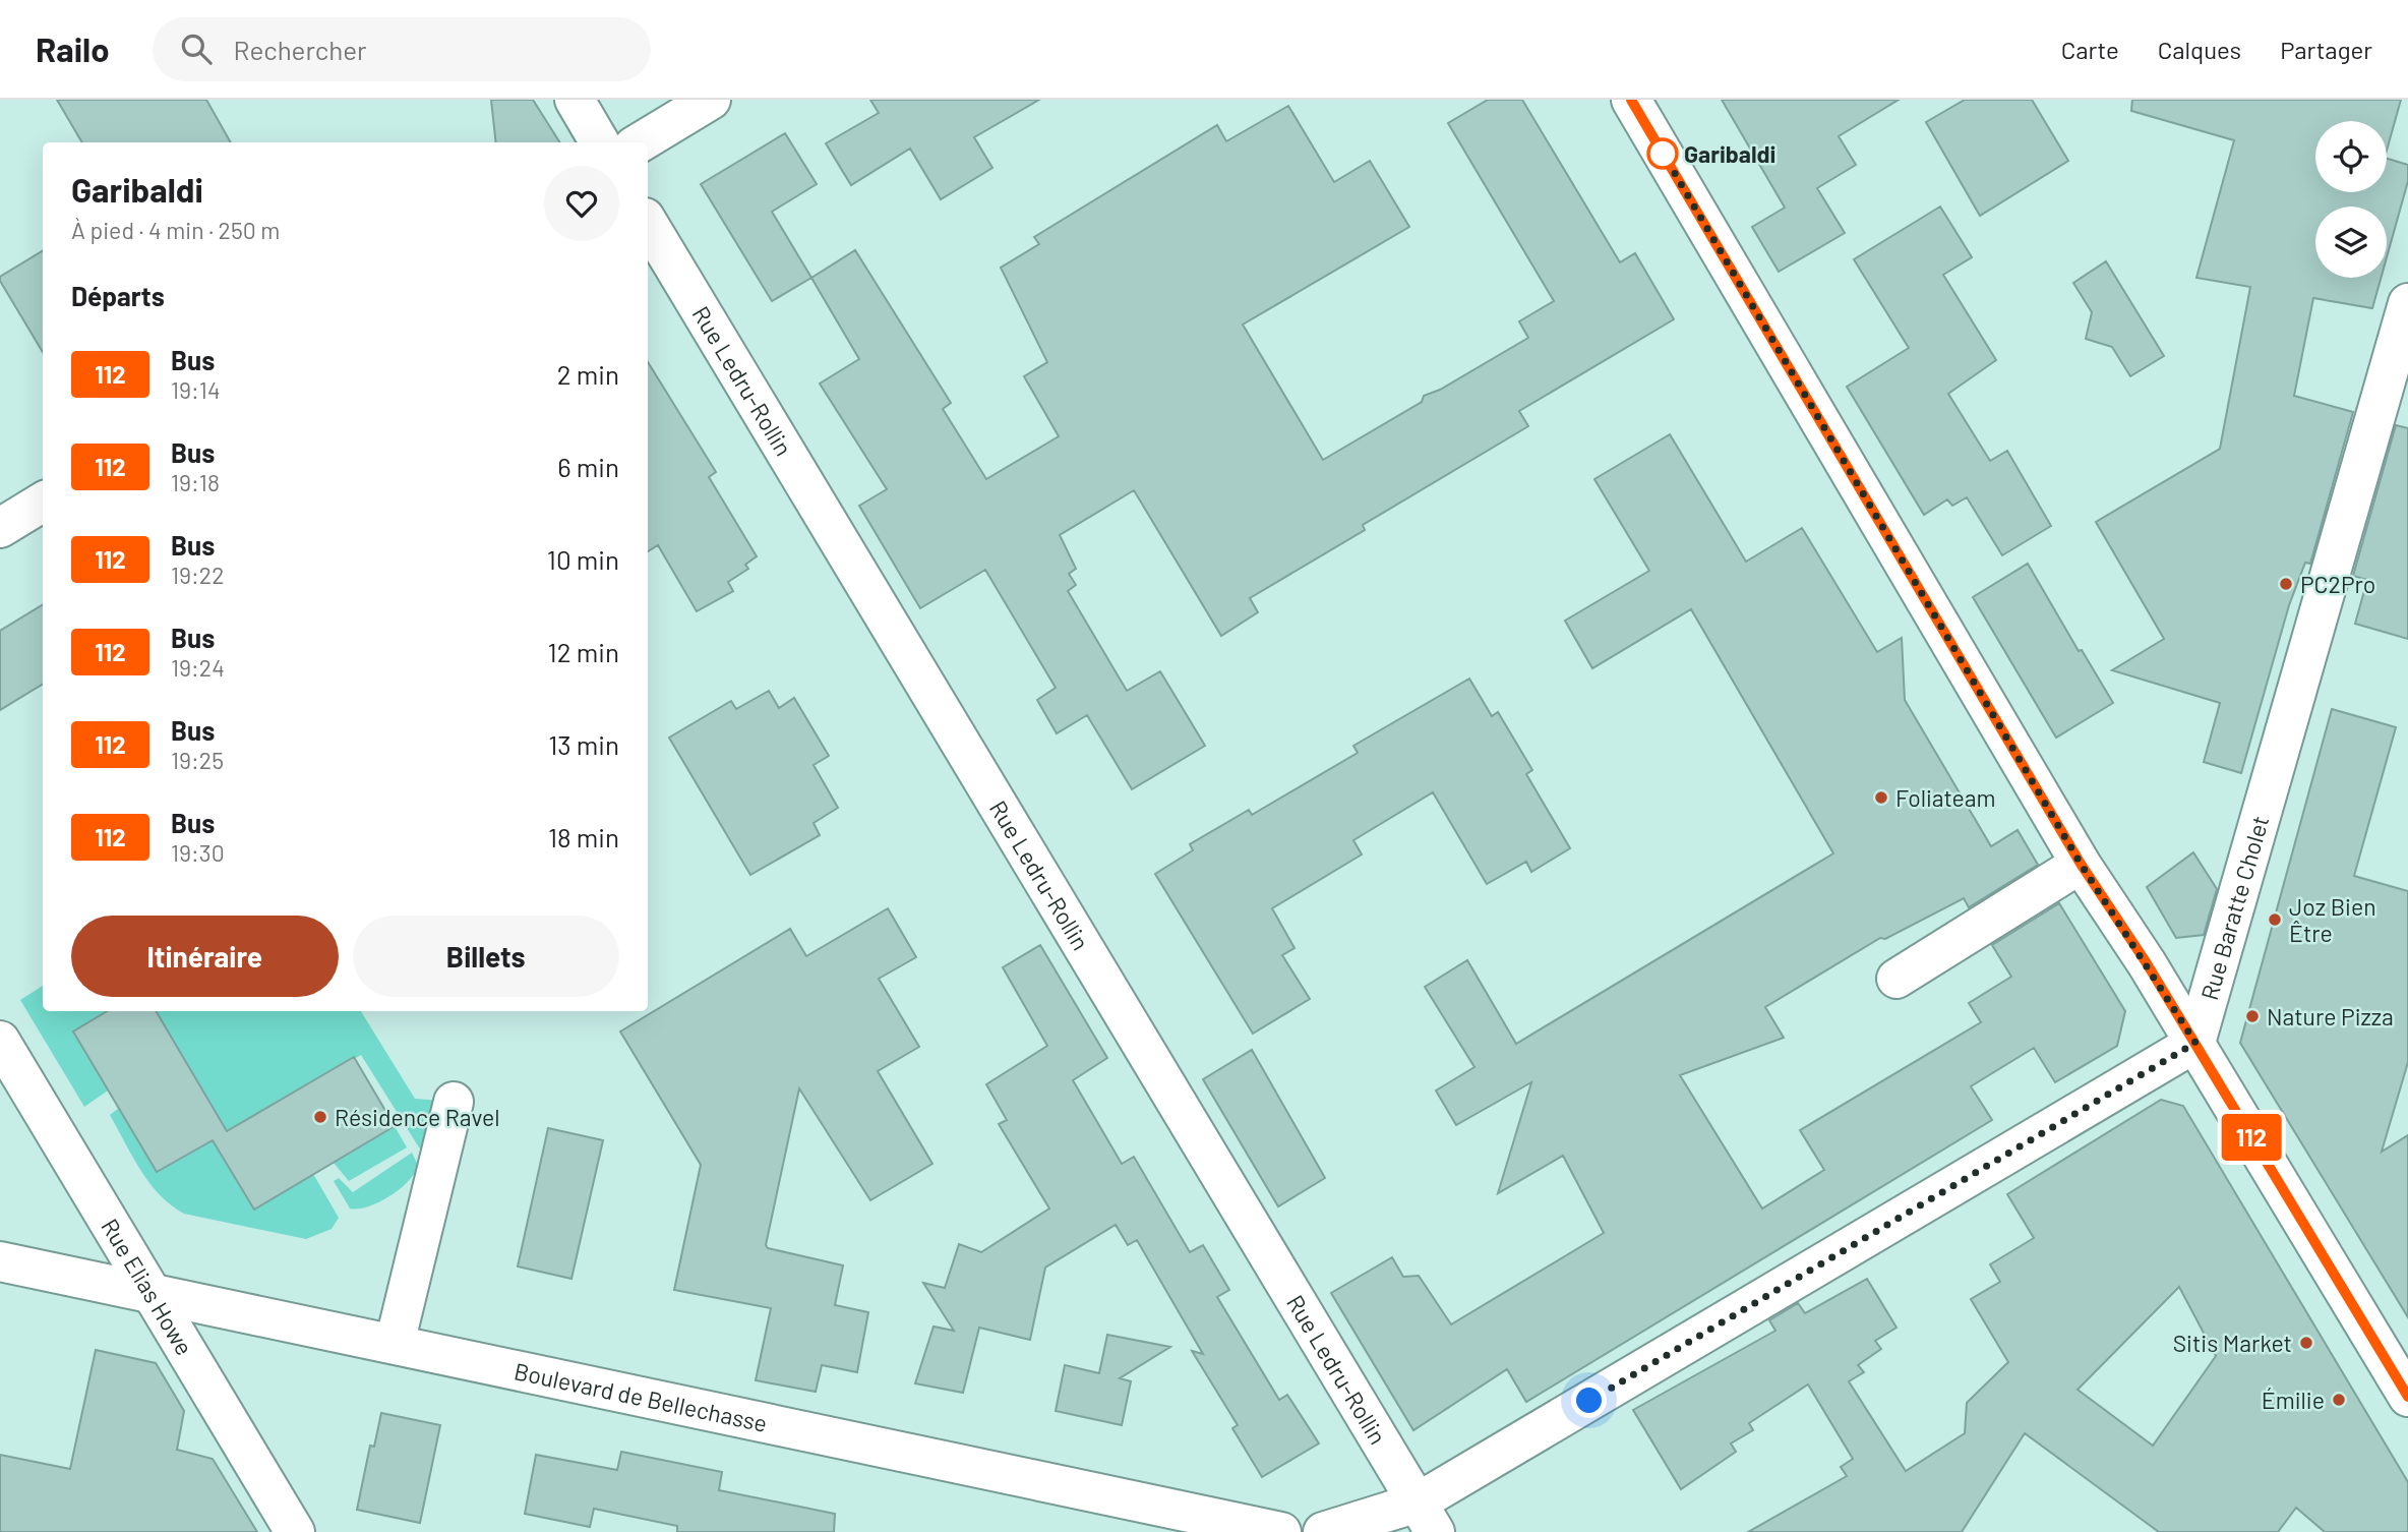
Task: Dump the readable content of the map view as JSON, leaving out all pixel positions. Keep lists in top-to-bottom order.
{
  "streets": {
    "street": [
      "Rue Ledru-Rollin",
      "Rue Baratte Cholet",
      "Rue Elias Howe",
      "Boulevard de Bellechasse"
    ]
  },
  "crossings": [
    ["Rue Elias Howe", "Boulevard de Bellechasse"]
  ],
  "places": [
    "Garibaldi",
    "PC2Pro",
    "Foliateam",
    "Joz Bien Être",
    "Nature Pizza",
    "Résidence Ravel",
    "Sitis Market",
    "Émilie"
  ],
  "lines": ["bus line 112"],
  "page": {
    "header": "Railo",
    "search": "Rechercher",
    "nav": ["Carte", "Calques", "Partager"],
    "on_map": "112",
    "heading": [
      ["Garibaldi", "À pied · 4 min · 250 m"],
      "Départs"
    ],
    "list": [
      {
        "mark": "112",
        "name": "Bus",
        "note": "19:14",
        "value": "2 min"
      },
      {
        "mark": "112",
        "name": "Bus",
        "note": "19:18",
        "value": "6 min"
      },
      {
        "mark": "112",
        "name": "Bus",
        "note": "19:22",
        "value": "10 min"
      },
      {
        "mark": "112",
        "name": "Bus",
        "note": "19:24",
        "value": "12 min"
      },
      {
        "mark": "112",
        "name": "Bus",
        "note": "19:25",
        "value": "13 min"
      },
      {
        "mark": "112",
        "name": "Bus",
        "note": "19:30",
        "value": "18 min"
      }
    ],
    "buttons": ["Itinéraire", "Billets"]
  }
}
